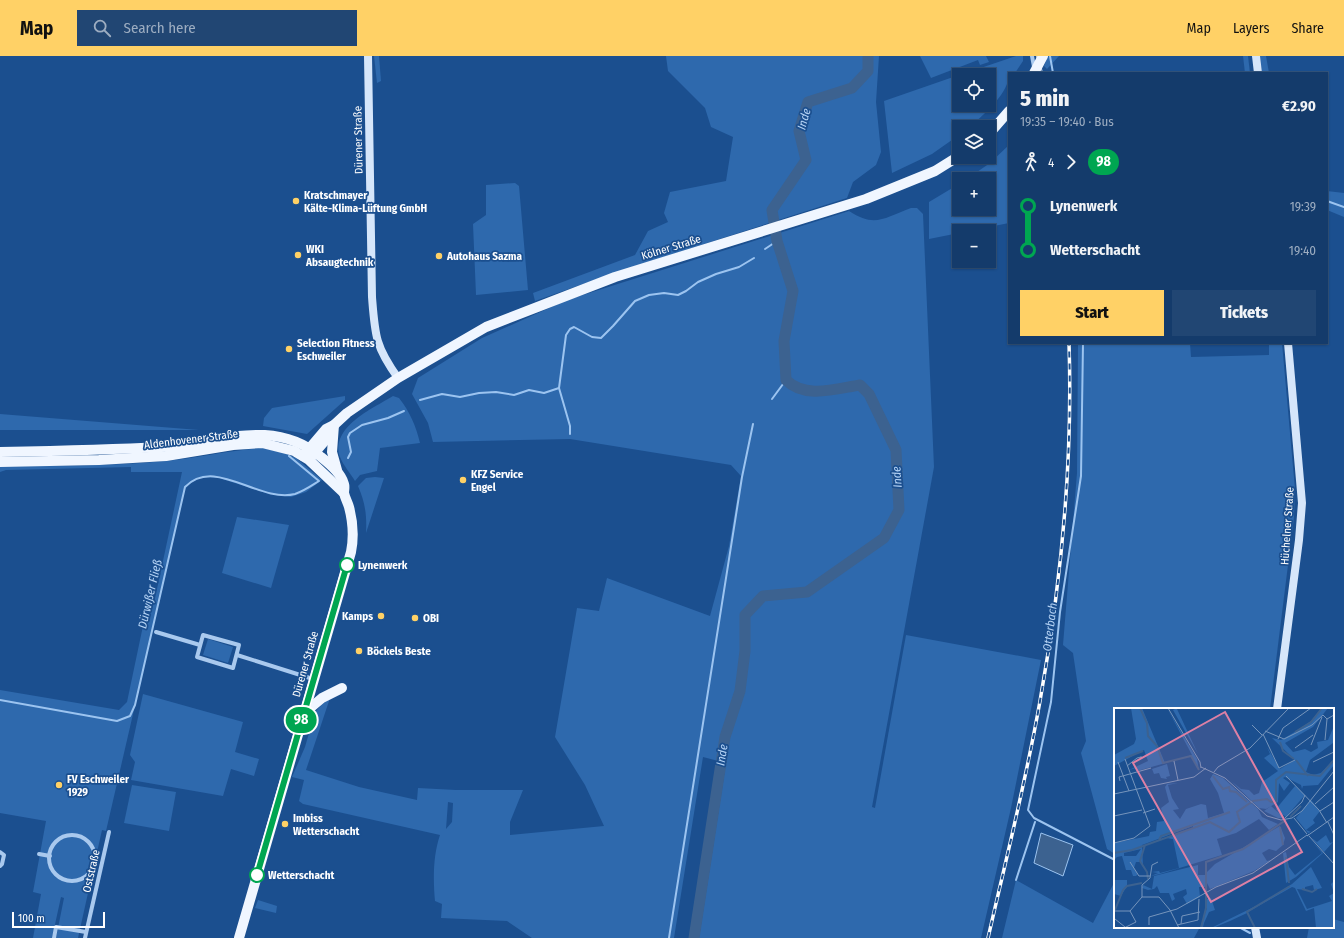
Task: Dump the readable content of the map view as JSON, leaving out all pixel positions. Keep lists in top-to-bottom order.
{
  "streets": {
    "main road": ["Dürener Straße", "Kölner Straße", "Aldenhovener Straße"],
    "street": ["Hüchelner Straße", "Oststraße"]
  },
  "crossings": [
    ["Dürener Straße", "Kölner Straße"],
    ["Dürener Straße", "Aldenhovener Straße"]
  ],
  "water": ["Inde", "Dürwißer Fließ", "Otterbach"],
  "places": [
    "Kratschmayer Kälte-Klima-Lüftung GmbH",
    "WKI Absaugtechnik",
    "Autohaus Sazma",
    "Selection Fitness Eschweiler",
    "KFZ Service Engel",
    "Lynenwerk",
    "Kamps",
    "OBI",
    "Böckels Beste",
    "FV Eschweiler 1929",
    "Imbiss Wetterschacht",
    "Wetterschacht"
  ],
  "lines": ["bus line 98"],
  "scale_bar": "100 m",
  "page": {
    "header": "Map",
    "search": "Search here",
    "nav": ["Map", "Layers", "Share"],
    "on_map": "98",
    "map_buttons": ["+", "−"],
    "heading": ["5 min", "19:35 – 19:40 · Bus", "€2.90"],
    "legs": ["4", "98"],
    "list": [
      {
        "name": "Lynenwerk",
        "value": "19:39"
      },
      {
        "name": "Wetterschacht",
        "value": "19:40"
      }
    ],
    "buttons": ["Start", "Tickets"],
    "scale": "100 m"
  }
}
